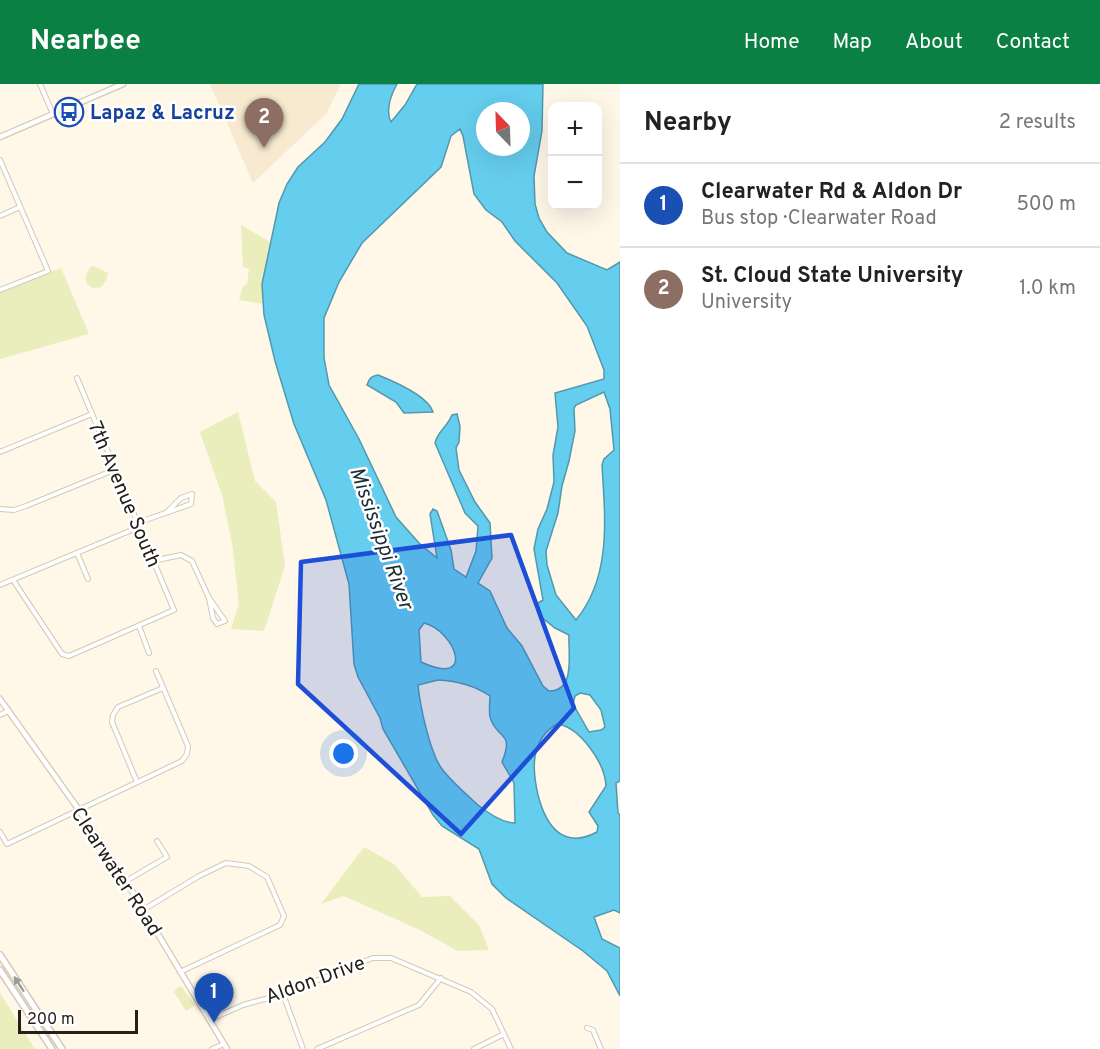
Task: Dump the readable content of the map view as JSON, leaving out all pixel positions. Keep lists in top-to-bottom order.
{
  "streets": {
    "street": ["7th Avenue South", "Clearwater Road", "Aldon Drive"]
  },
  "crossings": [
    ["Clearwater Road", "Aldon Drive"]
  ],
  "water": ["Mississippi River"],
  "places": {
    "bus stop": ["Lapaz & Lacruz"]
  },
  "scale_bar": "200 m",
  "north": "top left",
  "page": {
    "header": "Nearbee",
    "nav": [
      "Home",
      "Map",
      "About",
      "Contact"
    ],
    "heading": ["Nearby", "2 results"],
    "pins": ["2", "1"],
    "map_buttons": ["+", "−"],
    "list": [
      {
        "mark": "1",
        "name": "Clearwater Rd & Aldon Dr",
        "note": "Bus stop · Clearwater Road",
        "value": "500 m"
      },
      {
        "mark": "2",
        "name": "St. Cloud State University",
        "note": "University",
        "value": "1.0 km"
      }
    ],
    "scale": "200 m"
  }
}
